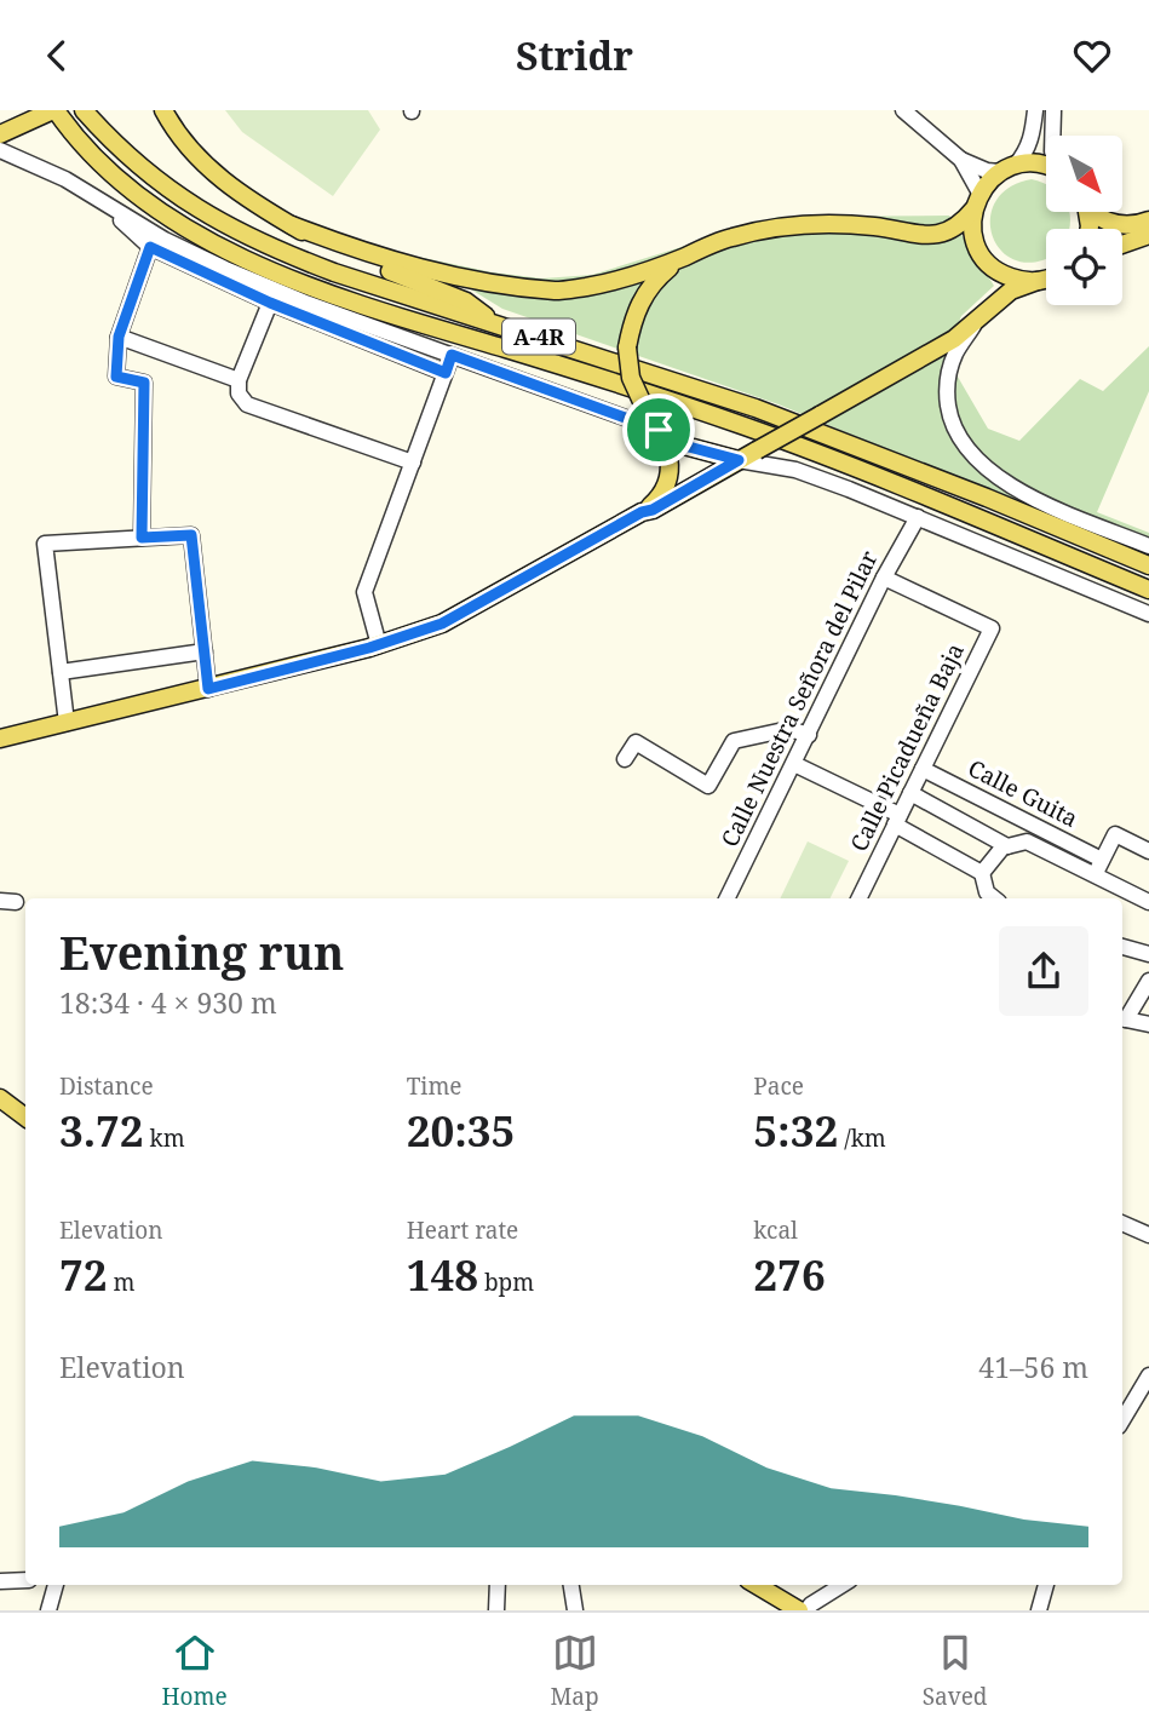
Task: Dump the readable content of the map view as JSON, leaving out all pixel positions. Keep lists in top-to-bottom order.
{
  "streets": {
    "main road": ["A-4R"],
    "street": ["Calle Nuestra Señora del Pilar", "Calle Picadueña Baja", "Calle Guita"]
  },
  "crossings": [
    ["Calle Nuestra Señora del Pilar", "Calle Picadueña Baja"],
    ["Calle Picadueña Baja", "Calle Guita"]
  ],
  "north": "bottom right",
  "page": {
    "header": "Stridr",
    "heading": ["Evening run", "18:34 · 4 × 930 m"],
    "stats": [
      ["Distance", "3.72 km"],
      ["Time", "20:35"],
      ["Pace", "5:32 /km"],
      ["Elevation", "72 m"],
      ["Heart rate", "148 bpm"],
      ["kcal", "276"]
    ],
    "chart": ["Elevation", "41–56 m"],
    "tabs": ["Home", "Map", "Saved"]
  }
}
